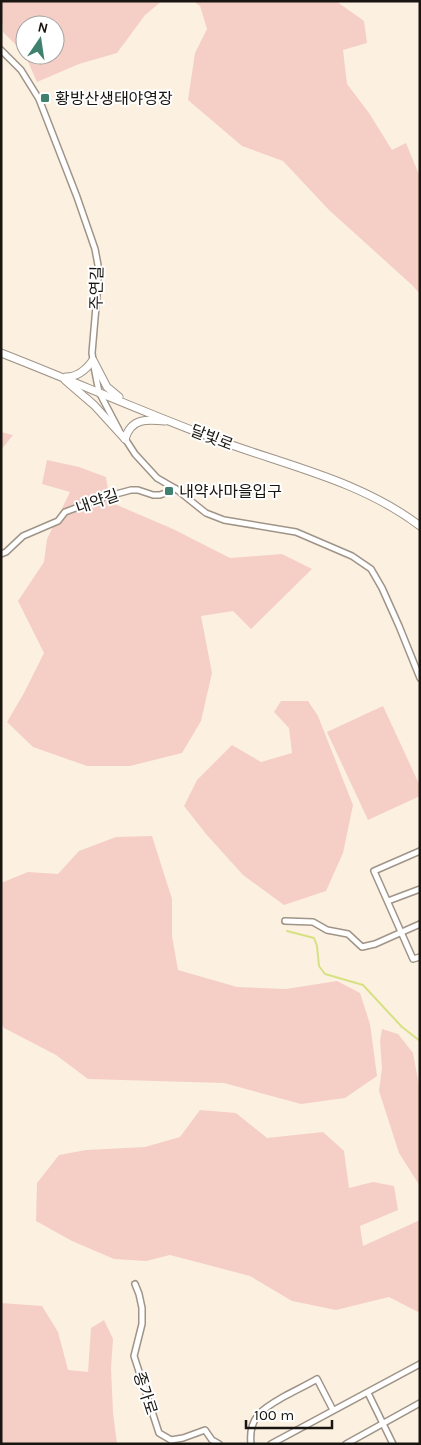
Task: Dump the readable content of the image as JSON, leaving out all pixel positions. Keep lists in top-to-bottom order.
{
  "streets": {
    "main road": ["달빛로"],
    "street": ["주연길", "내약길", "종가로"]
  },
  "crossings": [
    ["주연길", "달빛로"],
    ["주연길", "내약길"]
  ],
  "places": {
    "transit": ["황방산생태야영장", "내약사마을입구"]
  },
  "scale_bar": "100 m",
  "north": "top"
}
